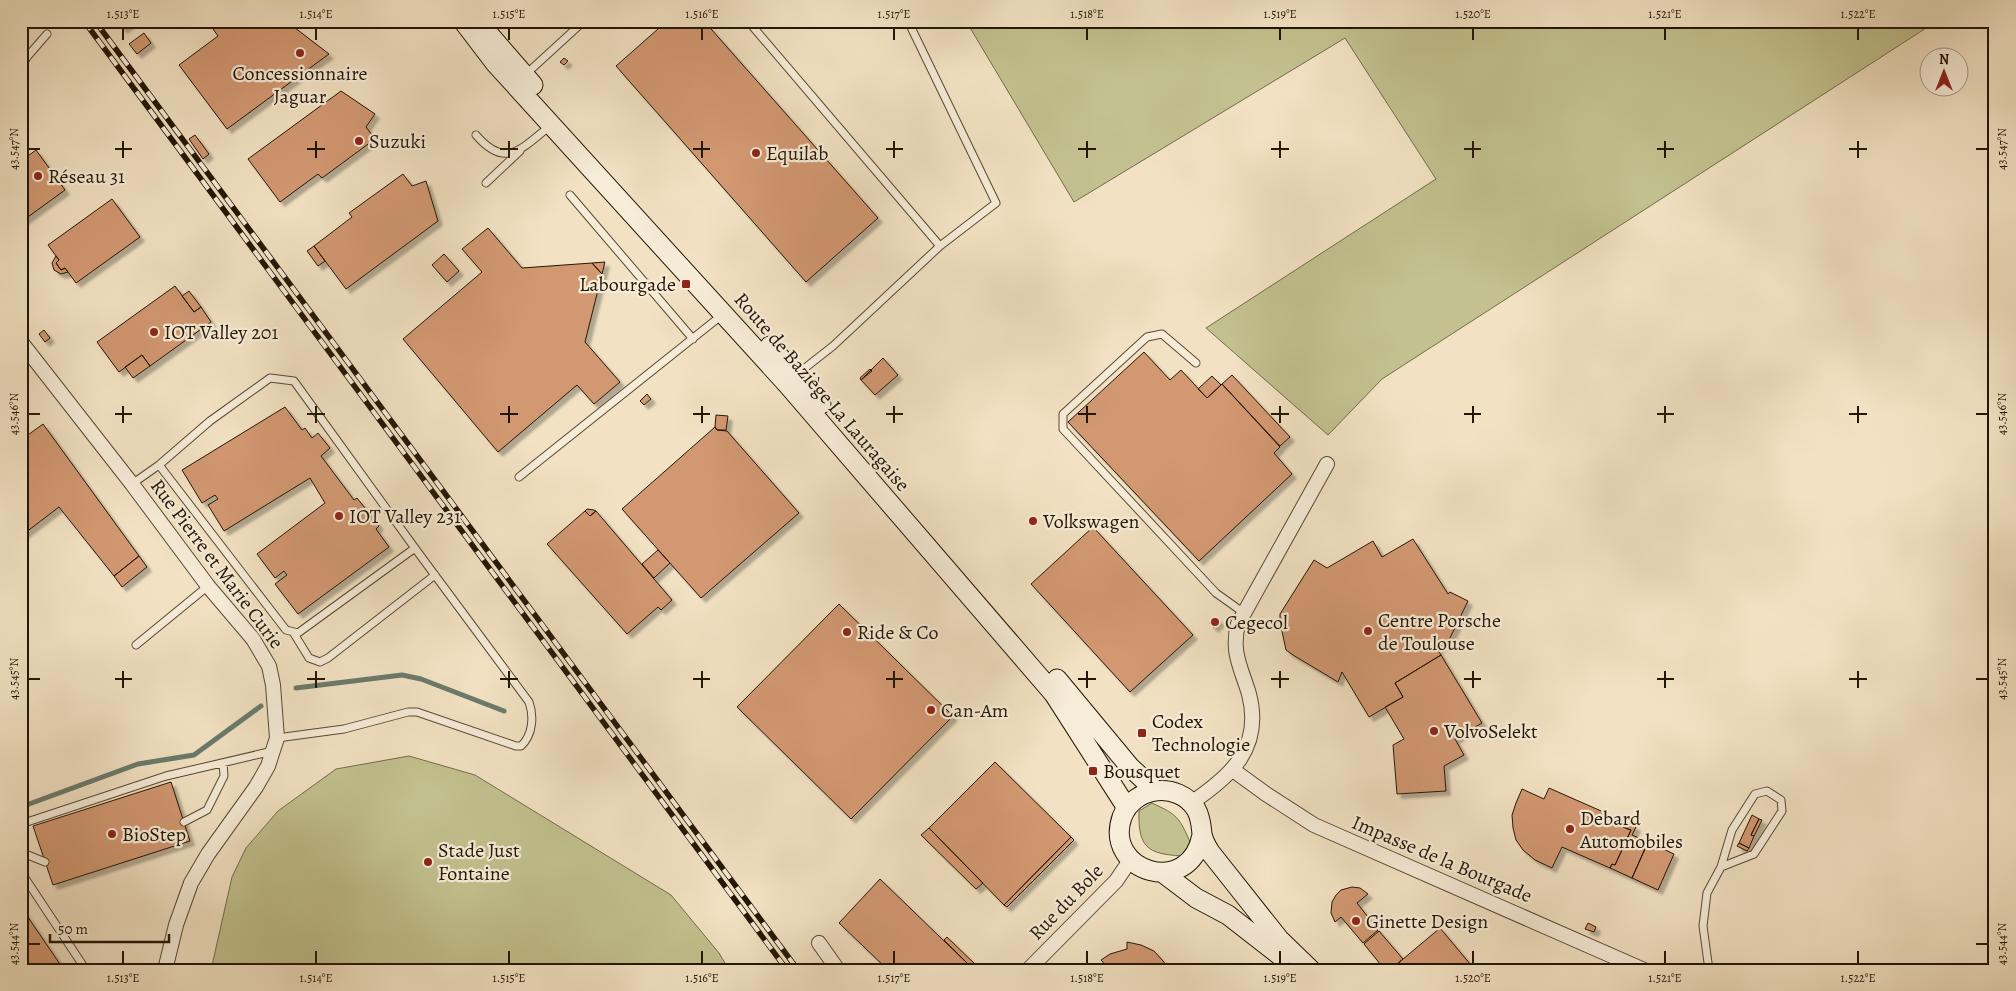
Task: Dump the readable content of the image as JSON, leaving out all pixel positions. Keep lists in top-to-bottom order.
{
  "streets": {
    "main road": ["Route de Baziège La Lauragaise"],
    "street": ["Rue Pierre et Marie Curie", "Impasse de la Bourgade", "Rue du Bole"]
  },
  "crossings": [
    ["Route de Baziège La Lauragaise", "Rue du Bole"]
  ],
  "places": {
    "other": [
      "Concessionnaire Jaguar",
      "Suzuki",
      "Equilab",
      "Réseau 31",
      "IOT Valley 201",
      "IOT Valley 231",
      "Volkswagen",
      "Cegecol",
      "Centre Porsche de Toulouse",
      "Ride & Co",
      "Can-Am",
      "VolvoSelekt",
      "Debard Automobiles",
      "BioStep",
      "Stade Just Fontaine",
      "Ginette Design"
    ],
    "transit": ["Labourgade", "Codex Technologie", "Bousquet"]
  },
  "scale_bar": "50 m",
  "north": "top",
  "coordinates": [
    "1.513°E",
    "1.514°E",
    "1.515°E",
    "1.516°E",
    "1.517°E",
    "1.518°E",
    "1.519°E",
    "1.520°E",
    "1.521°E",
    "1.522°E",
    "43.547°N",
    "43.546°N",
    "43.545°N",
    "43.544°N"
  ]
}
